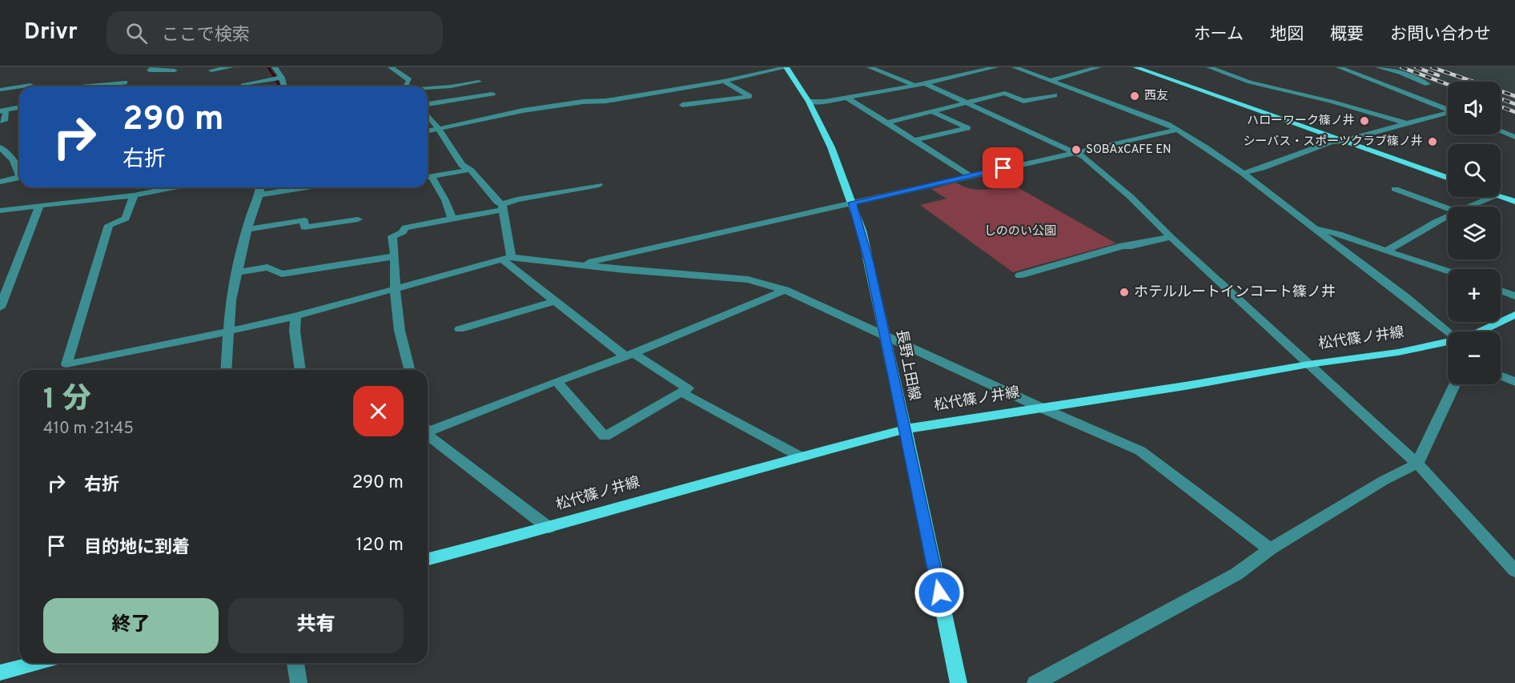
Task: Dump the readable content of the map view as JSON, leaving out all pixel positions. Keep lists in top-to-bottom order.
{
  "streets": {
    "main road": ["松代篠ノ井線", "長野上田線"]
  },
  "crossings": [
    ["松代篠ノ井線", "長野上田線"]
  ],
  "parks": ["しののい公園"],
  "places": [
    "西友",
    "ハローワーク篠ノ井",
    "シーバス・スポーツクラブ篠ノ井",
    "SOBAxCAFE EN",
    "ホテルルートインコート篠ノ井"
  ],
  "page": {
    "header": "Drivr",
    "search": "ここで検索",
    "nav": [
      "ホーム",
      "地図",
      "概要",
      "お問い合わせ"
    ],
    "map_buttons": ["+", "−"],
    "turn": ["290 m", "右折"],
    "heading": ["1 分", "410 m · 21:45"],
    "list": [
      {
        "name": "右折",
        "value": "290 m"
      },
      {
        "name": "目的地に到着",
        "value": "120 m"
      }
    ],
    "buttons": ["終了", "共有"]
  }
}
